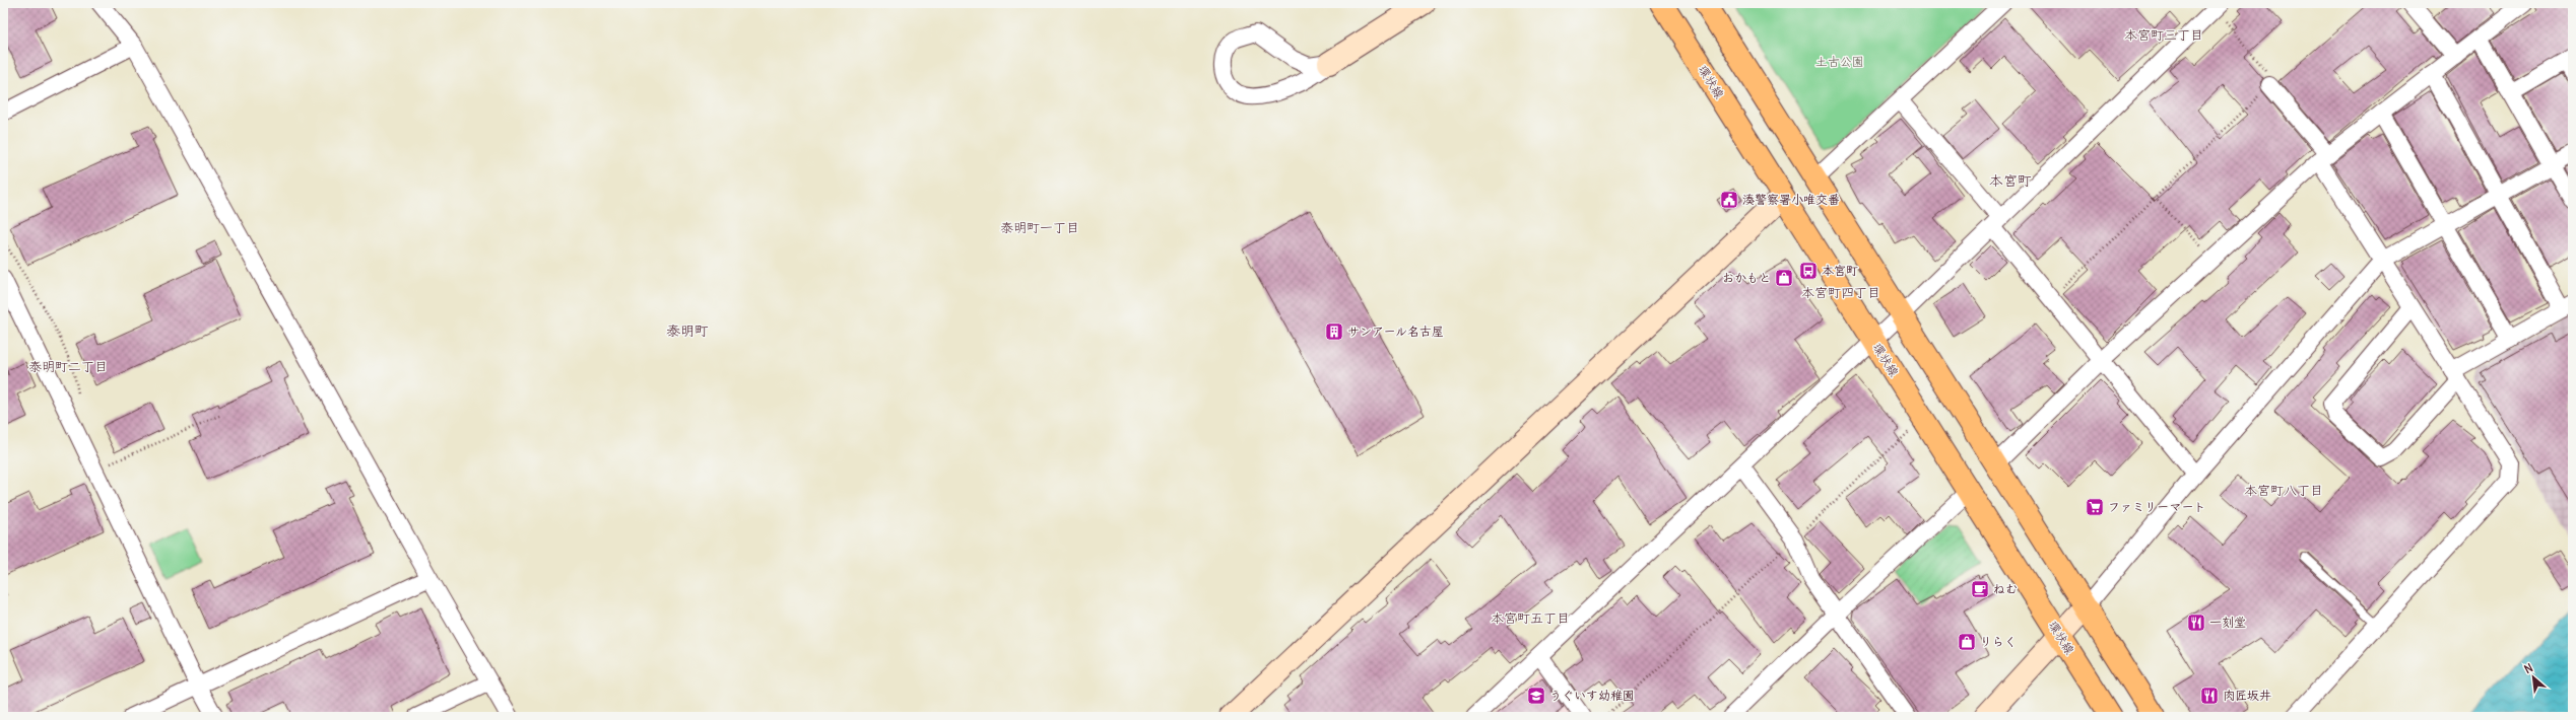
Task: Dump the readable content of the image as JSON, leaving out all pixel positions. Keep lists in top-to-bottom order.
{
  "streets": {
    "main road": ["環状線"]
  },
  "districts": [
    "本宮町三丁目",
    "本宮町",
    "泰明町一丁目",
    "本宮町四丁目",
    "泰明町",
    "泰明町二丁目",
    "本宮町八丁目",
    "本宮町五丁目"
  ],
  "parks": ["土古公園"],
  "places": {
    "public building": ["湊警察署小唯交番"],
    "bus stop": ["本宮町"],
    "shop": ["おかもと", "りらく"],
    "building": ["サンアール名古屋"],
    "supermarket": ["ファミリーマート"],
    "cafe": ["ねむ"],
    "restaurant": ["一刻堂", "肉匠坂井"],
    "school or university": ["うぐいす幼稚園"]
  },
  "north": "top left"
}
